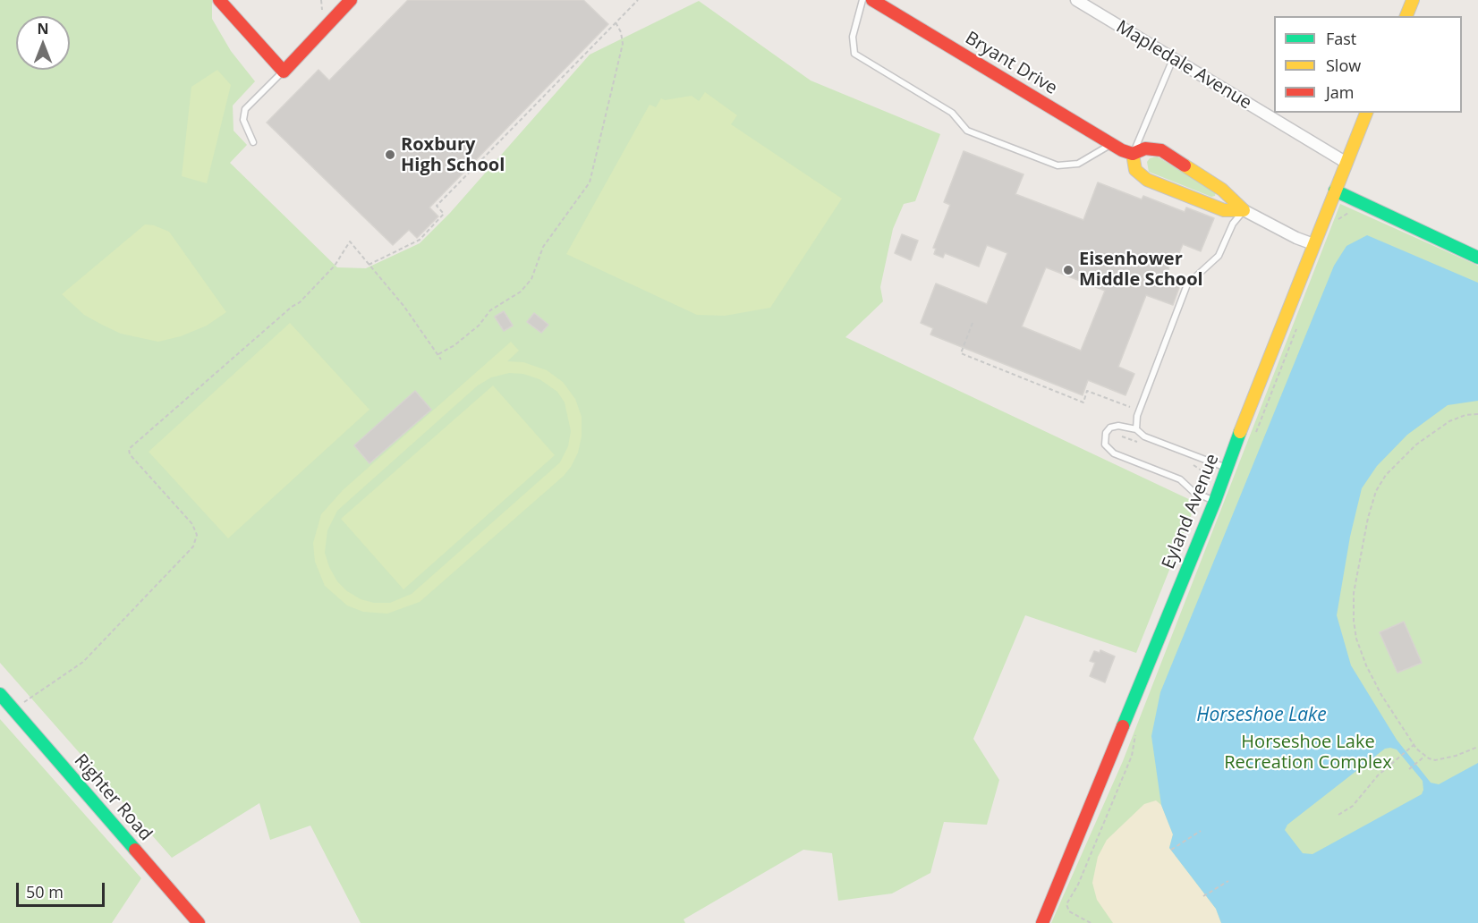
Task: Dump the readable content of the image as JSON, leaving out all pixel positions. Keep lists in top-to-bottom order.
{
  "streets": {
    "street": [
      "Bryant Drive",
      "Mapledale Avenue",
      "Eyland Avenue",
      "Righter Road"
    ]
  },
  "crossings": [
    ["Mapledale Avenue", "Eyland Avenue"]
  ],
  "water": ["Horseshoe Lake"],
  "parks": ["Horseshoe Lake Recreation Complex"],
  "places": ["Roxbury High School", "Eisenhower Middle School"],
  "legend": ["Fast", "Slow", "Jam"],
  "scale_bar": "50 m",
  "north": "top"
}
